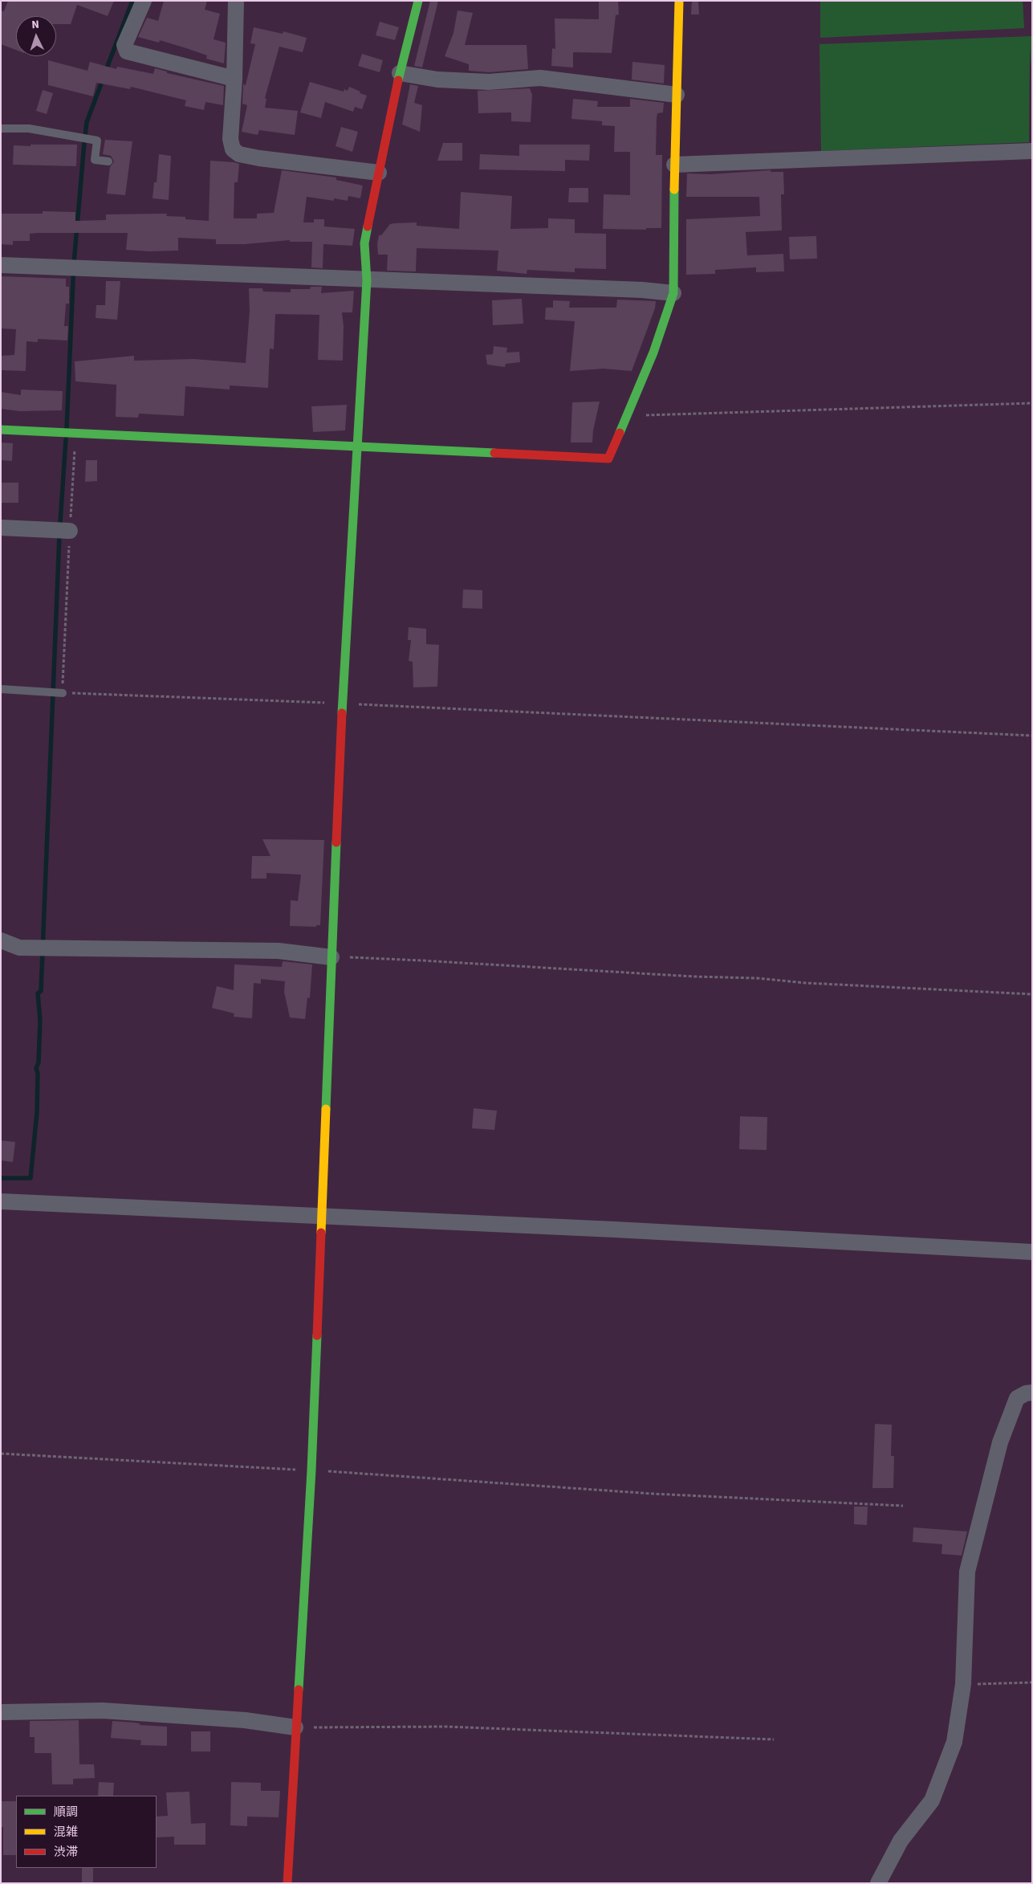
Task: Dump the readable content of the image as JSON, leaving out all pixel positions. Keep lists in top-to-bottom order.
{
  "legend": ["順調", "混雑", "渋滞"],
  "north": "top"
}
